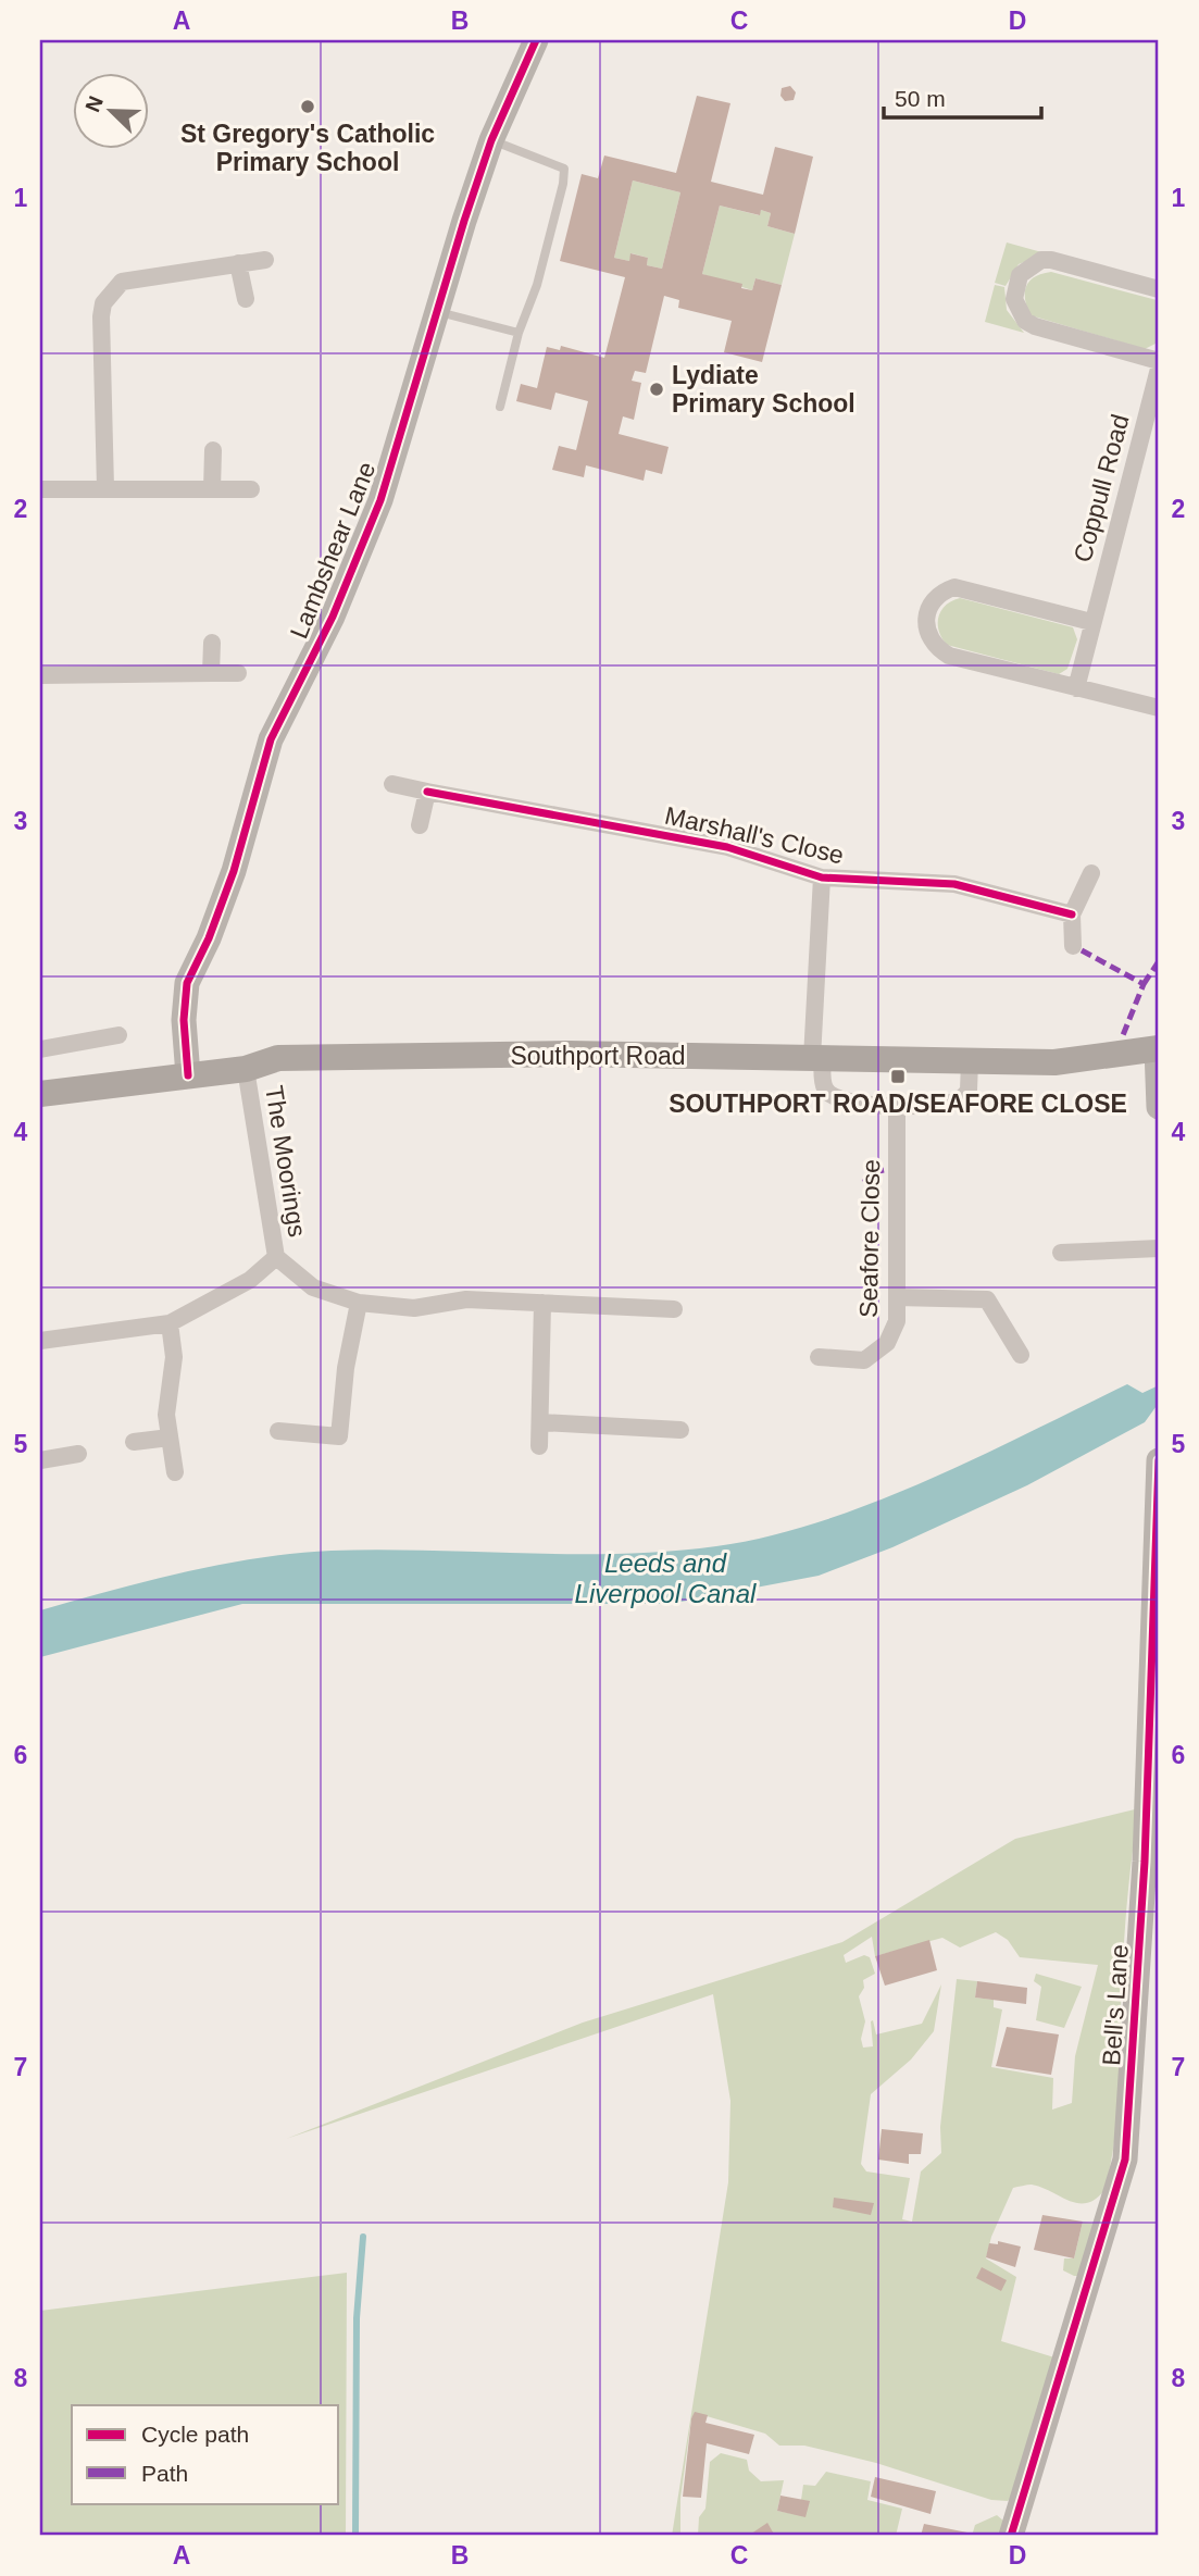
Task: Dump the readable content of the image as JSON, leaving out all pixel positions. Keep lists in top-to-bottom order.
{
  "streets": {
    "main road": ["Southport Road"],
    "street": [
      "Coppull Road",
      "Lambshear Lane",
      "Marshall's Close",
      "The Moorings",
      "Seafore Close",
      "Bell's Lane"
    ]
  },
  "crossings": [
    ["Lambshear Lane", "Southport Road"],
    ["Marshall's Close", "Southport Road"],
    ["Southport Road", "The Moorings"]
  ],
  "water": ["Leeds and Liverpool Canal"],
  "places": {
    "other": ["St Gregory's Catholic Primary School", "Lydiate Primary School"],
    "transit": ["SOUTHPORT ROAD/SEAFORE CLOSE"]
  },
  "legend": ["Cycle path", "Path"],
  "scale_bar": "50 m",
  "north": "top left",
  "grid": {
    "columns": [
      "A",
      "B",
      "C",
      "D"
    ],
    "rows": [
      "1",
      "2",
      "3",
      "4",
      "5",
      "6",
      "7",
      "8"
    ]
  }
}
